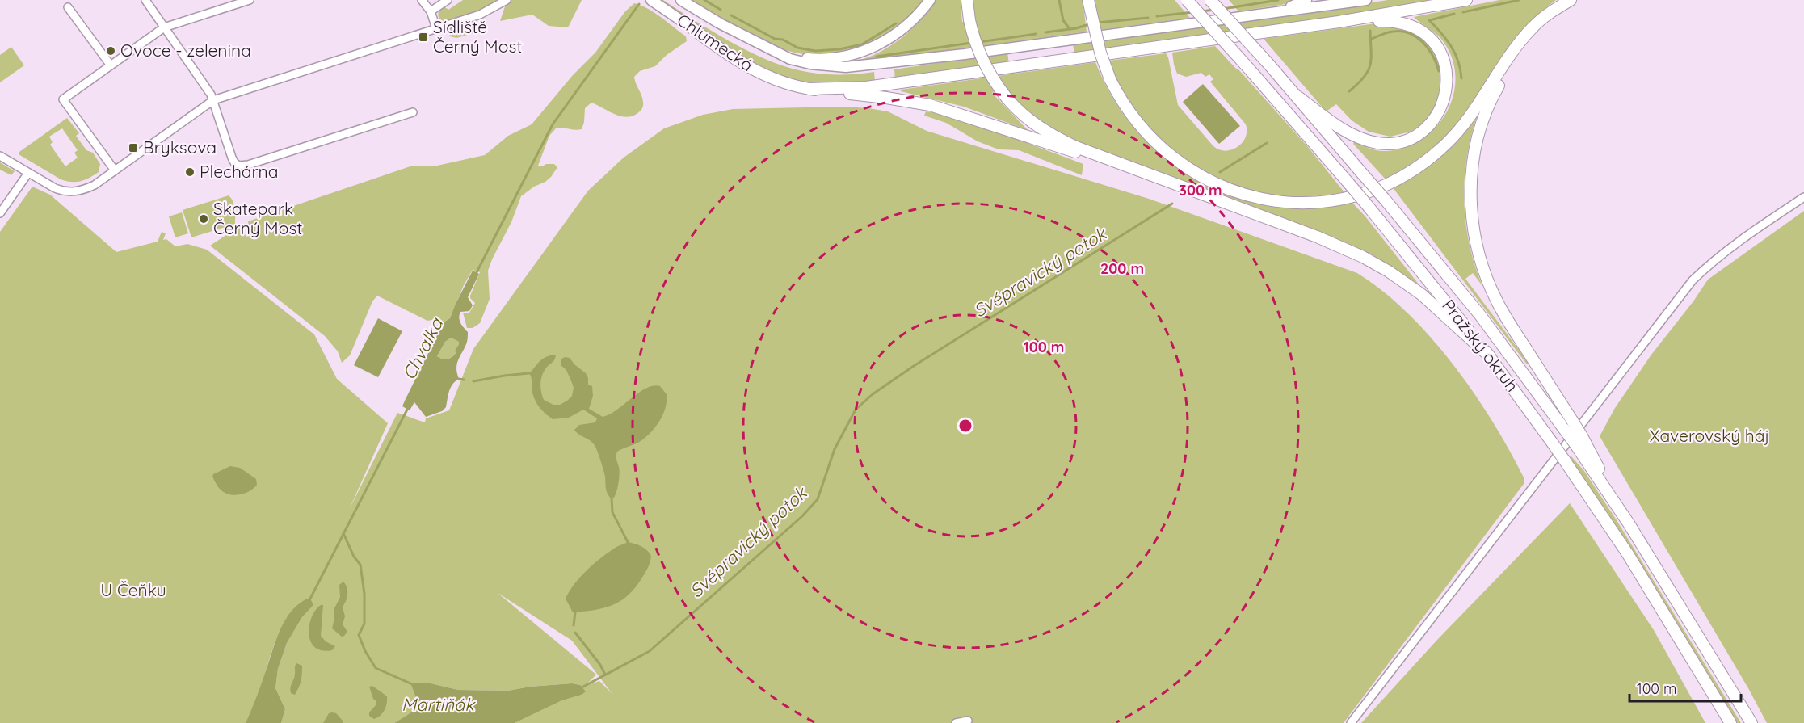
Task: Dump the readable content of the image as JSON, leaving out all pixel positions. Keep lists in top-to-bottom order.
{
  "streets": {
    "highway": ["Chlumecká", "Pražský okruh"]
  },
  "water": ["Svépravický potok", "Chvalka", "Martiňák"],
  "parks": ["Xaverovský háj", "U Čeňku"],
  "places": {
    "transit": ["Sídliště Černý Most", "Bryksova"],
    "other": ["Ovoce - zelenina", "Plechárna", "Skatepark Černý Most"]
  },
  "scale_bar": "100 m",
  "rings": ["300 m", "200 m", "100 m"]
}
